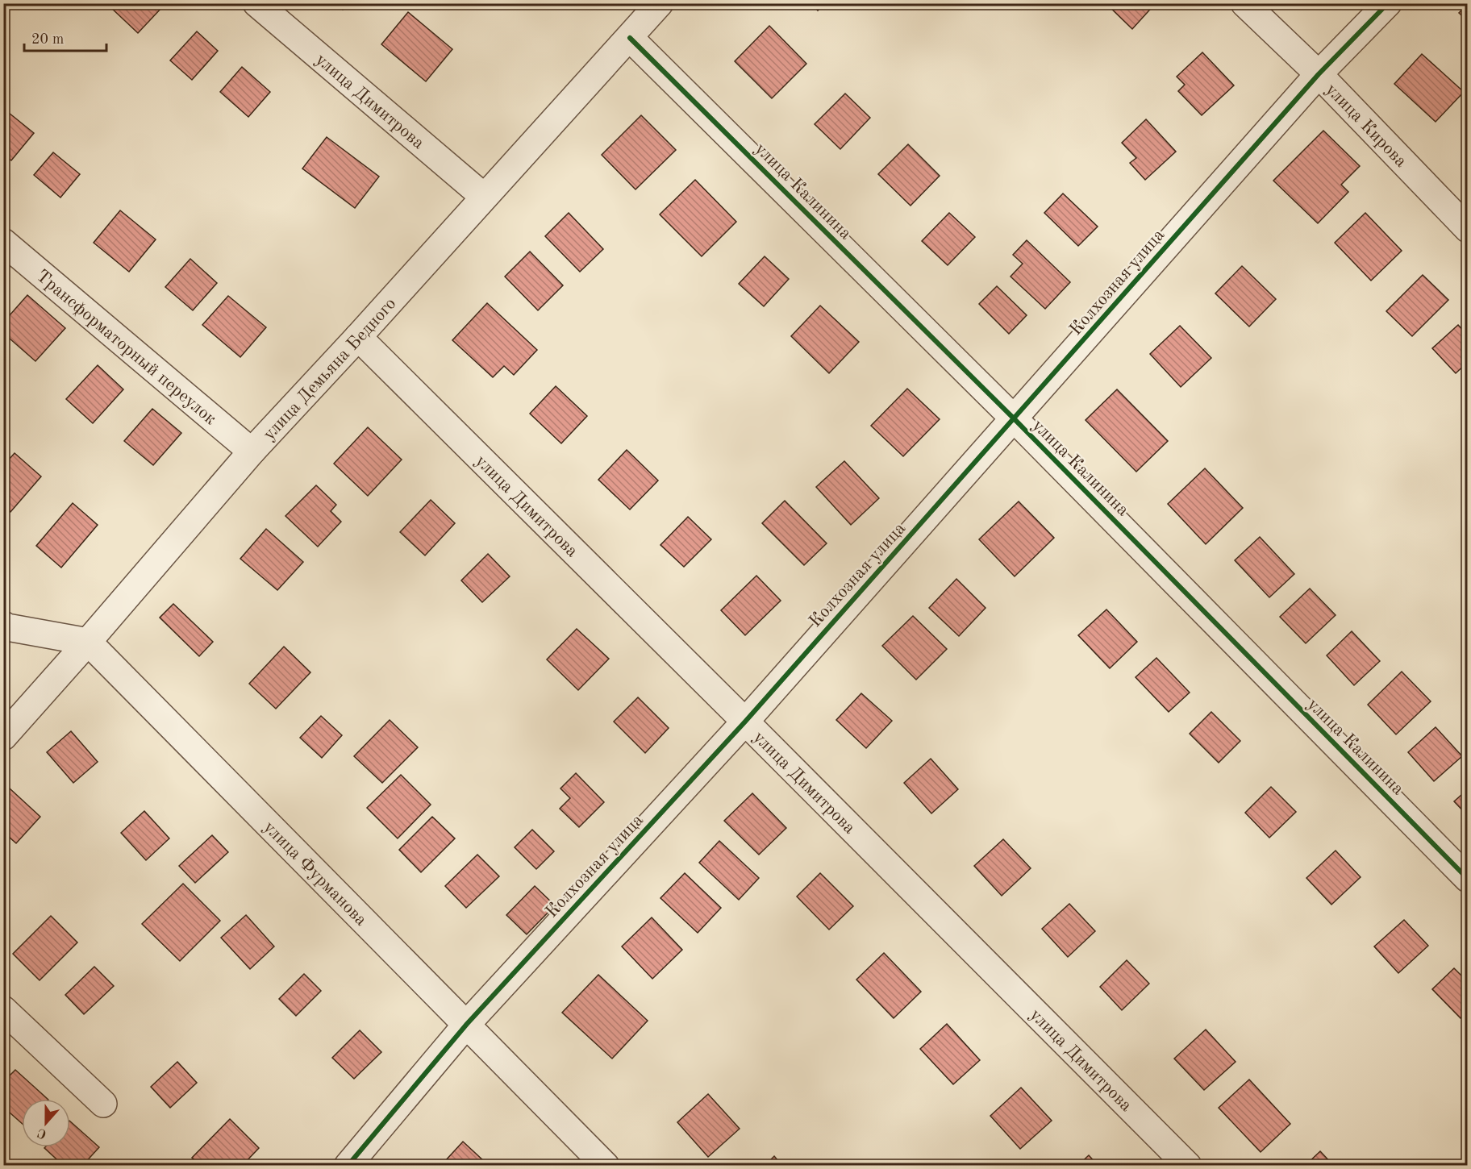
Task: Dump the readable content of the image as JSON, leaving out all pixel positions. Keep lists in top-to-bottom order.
{
  "streets": {
    "street": [
      "улица Димитрова",
      "улица Кирова",
      "улица Калинина",
      "Колхозная улица",
      "Трансформаторный переулок",
      "улица Демьяна Бедного",
      "улица Фурманова"
    ]
  },
  "crossings": [
    ["улица Димитрова", "Колхозная улица"],
    ["улица Димитрова", "улица Демьяна Бедного"],
    ["улица Кирова", "Колхозная улица"],
    ["улица Калинина", "Колхозная улица"],
    ["улица Калинина", "улица Демьяна Бедного"],
    ["Колхозная улица", "улица Фурманова"],
    ["Трансформаторный переулок", "улица Демьяна Бедного"],
    ["улица Демьяна Бедного", "улица Фурманова"]
  ],
  "scale_bar": "20 m",
  "north": "bottom"
}
